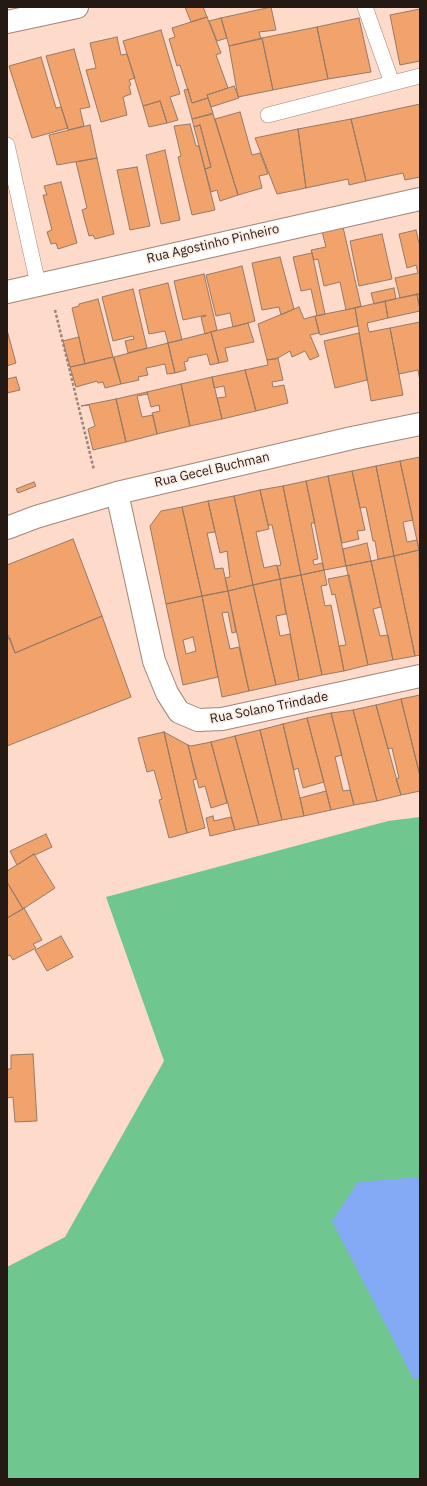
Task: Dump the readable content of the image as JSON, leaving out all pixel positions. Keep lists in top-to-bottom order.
{
  "streets": {
    "street": ["Rua Agostinho Pinheiro", "Rua Gecel Buchman", "Rua Solano Trindade"]
  },
  "crossings": [
    ["Rua Gecel Buchman", "Rua Solano Trindade"]
  ]
}
